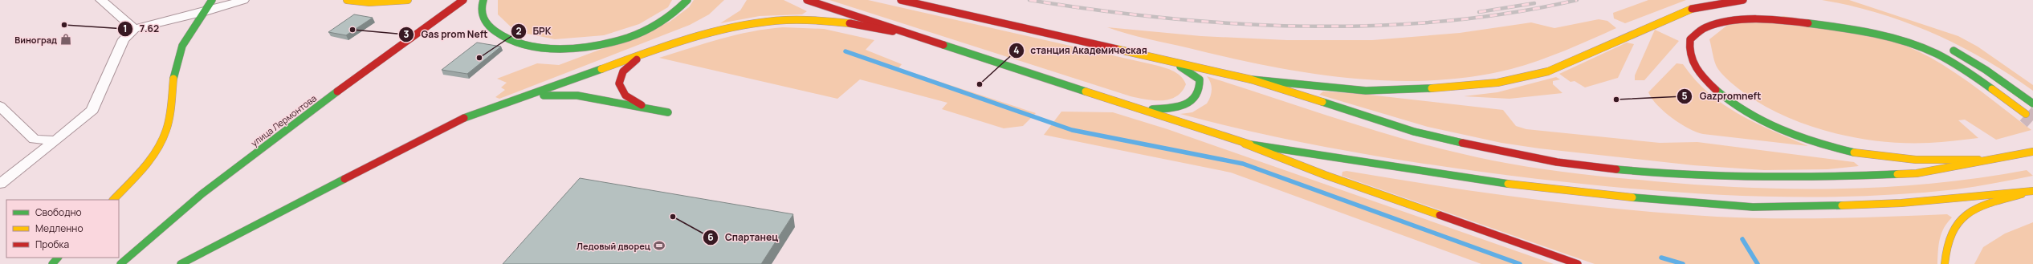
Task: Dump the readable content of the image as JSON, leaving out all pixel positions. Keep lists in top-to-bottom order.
{
  "streets": {
    "main road": ["улица Лермонтова"]
  },
  "places": {
    "other": [
      "7.62",
      "Gas prom Neft",
      "БРК",
      "станция Академическая",
      "Gazpromneft",
      "Спартанец"
    ],
    "shop": ["Виноград"],
    "sports": ["Ледовый дворец"]
  },
  "legend": ["Свободно", "Медленно", "Пробка"]
}
